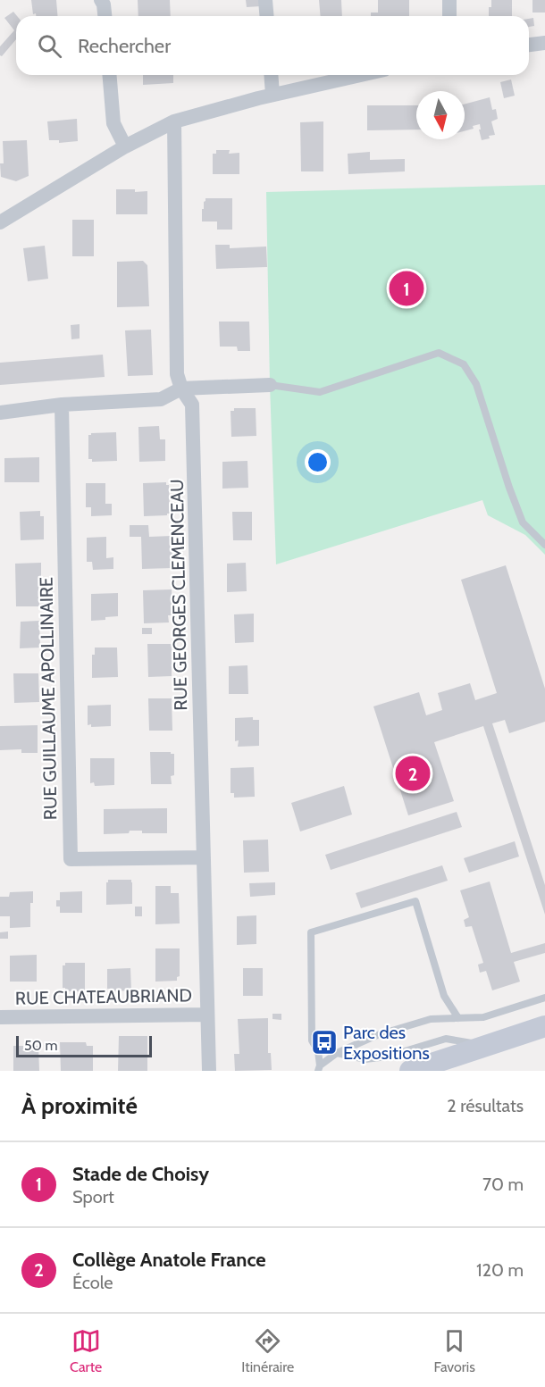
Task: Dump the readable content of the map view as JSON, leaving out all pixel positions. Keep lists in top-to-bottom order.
{
  "streets": {
    "street": ["RUE GEORGES CLEMENCEAU", "RUE GUILLAUME APOLLINAIRE", "RUE CHATEAUBRIAND"]
  },
  "crossings": [
    ["RUE GEORGES CLEMENCEAU", "RUE GUILLAUME APOLLINAIRE"],
    ["RUE GEORGES CLEMENCEAU", "RUE CHATEAUBRIAND"]
  ],
  "places": {
    "bus stop": ["Parc des Expositions"]
  },
  "scale_bar": "50 m",
  "north": "bottom",
  "page": {
    "search": "Rechercher",
    "pins": ["1", "2"],
    "scale": "50 m",
    "heading": ["À proximité", "2 résultats"],
    "list": [
      {
        "mark": "1",
        "name": "Stade de Choisy",
        "note": "Sport",
        "value": "70 m"
      },
      {
        "mark": "2",
        "name": "Collège Anatole France",
        "note": "École",
        "value": "120 m"
      }
    ],
    "nav": ["Carte", "Itinéraire", "Favoris"]
  }
}
